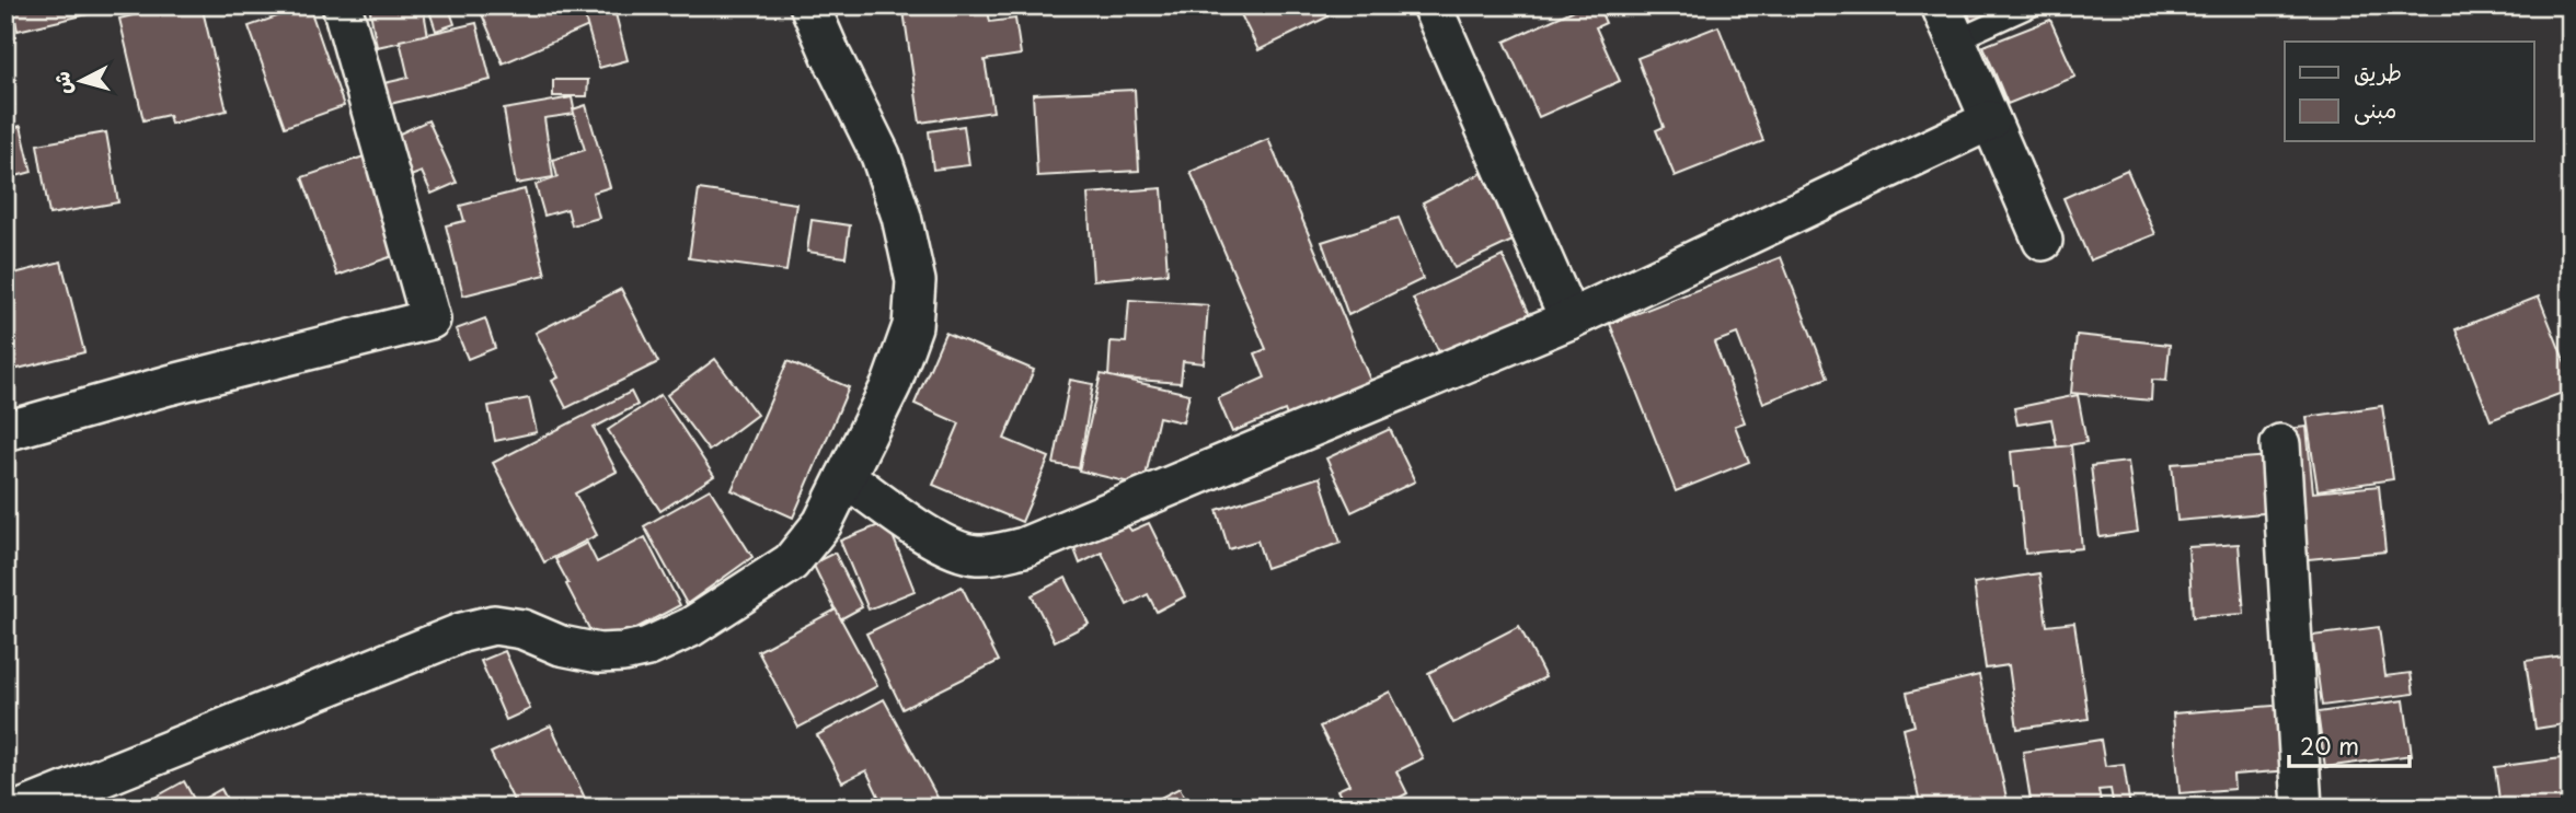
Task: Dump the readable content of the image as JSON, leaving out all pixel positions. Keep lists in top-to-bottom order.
{
  "legend": ["طريق", "مبنى"],
  "scale_bar": "20 m",
  "north": "left"
}
